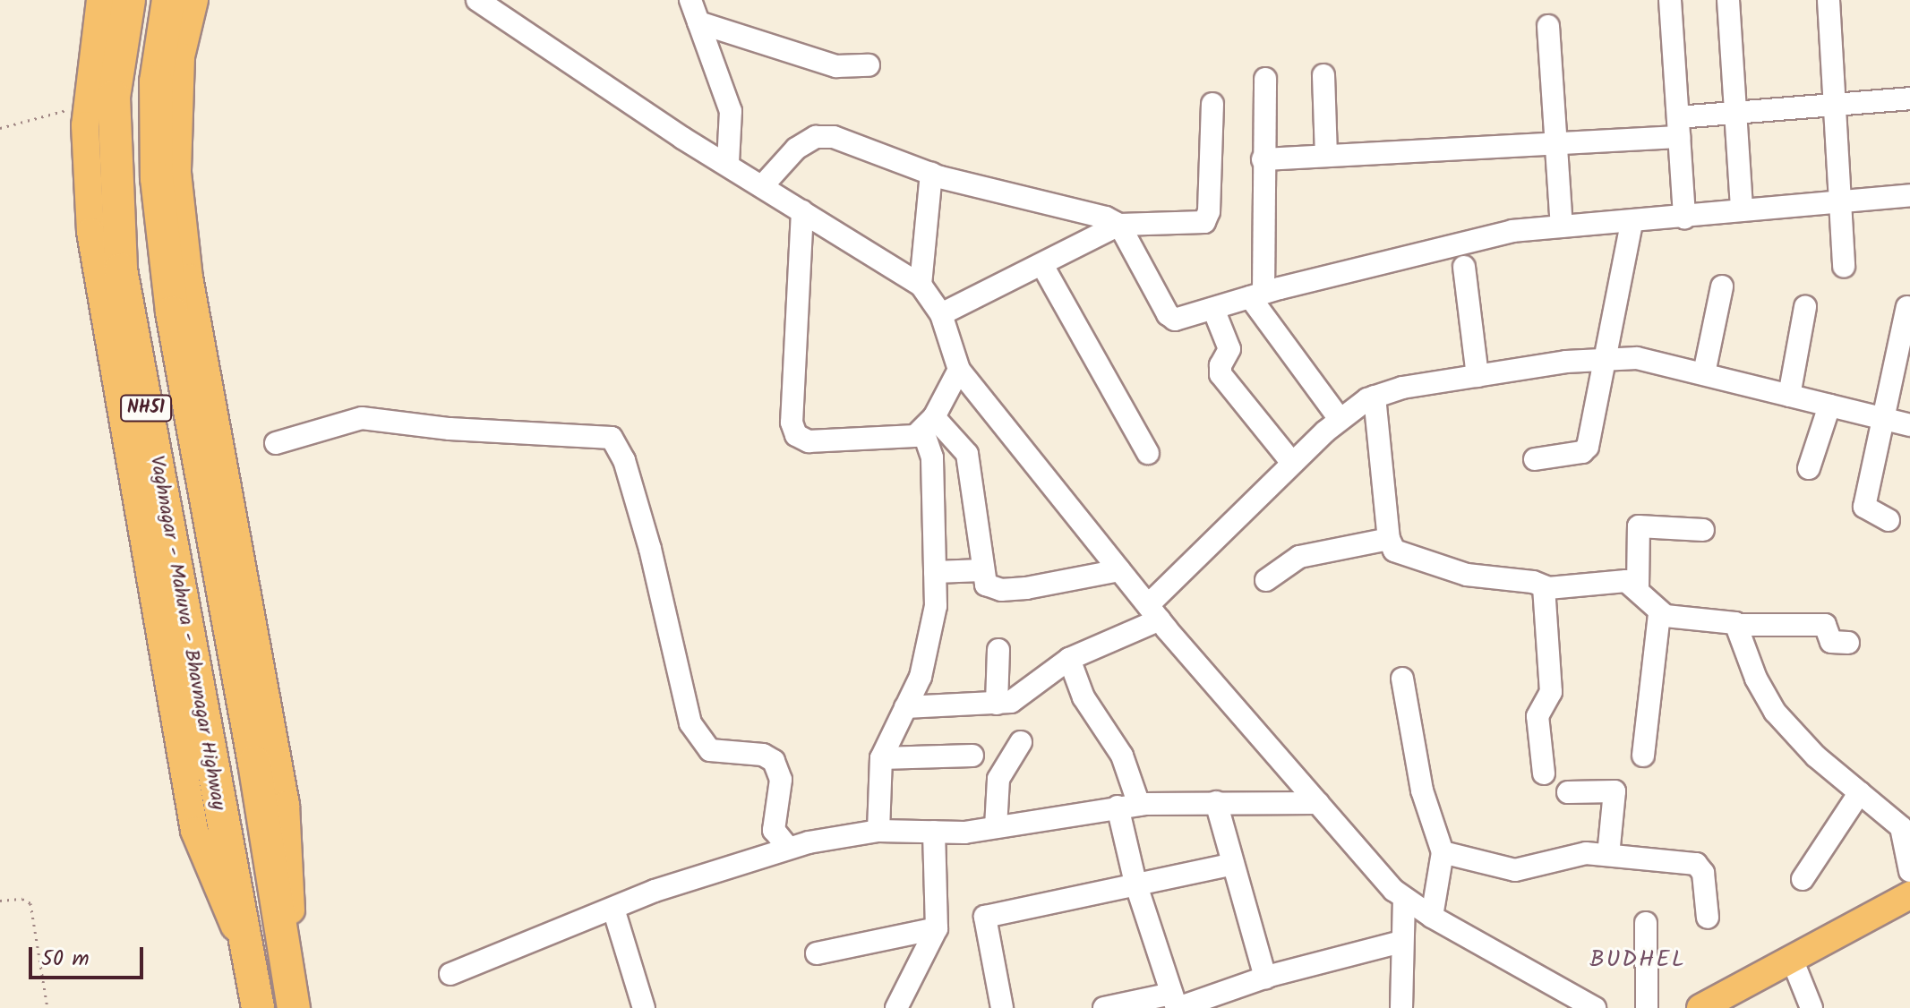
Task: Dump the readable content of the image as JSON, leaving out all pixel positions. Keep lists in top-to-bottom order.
{
  "streets": {
    "highway": ["NH51", "Vaghnagar - Mahuva - Bhavnagar Highway"]
  },
  "districts": ["BUDHEL"],
  "scale_bar": "50 m"
}
